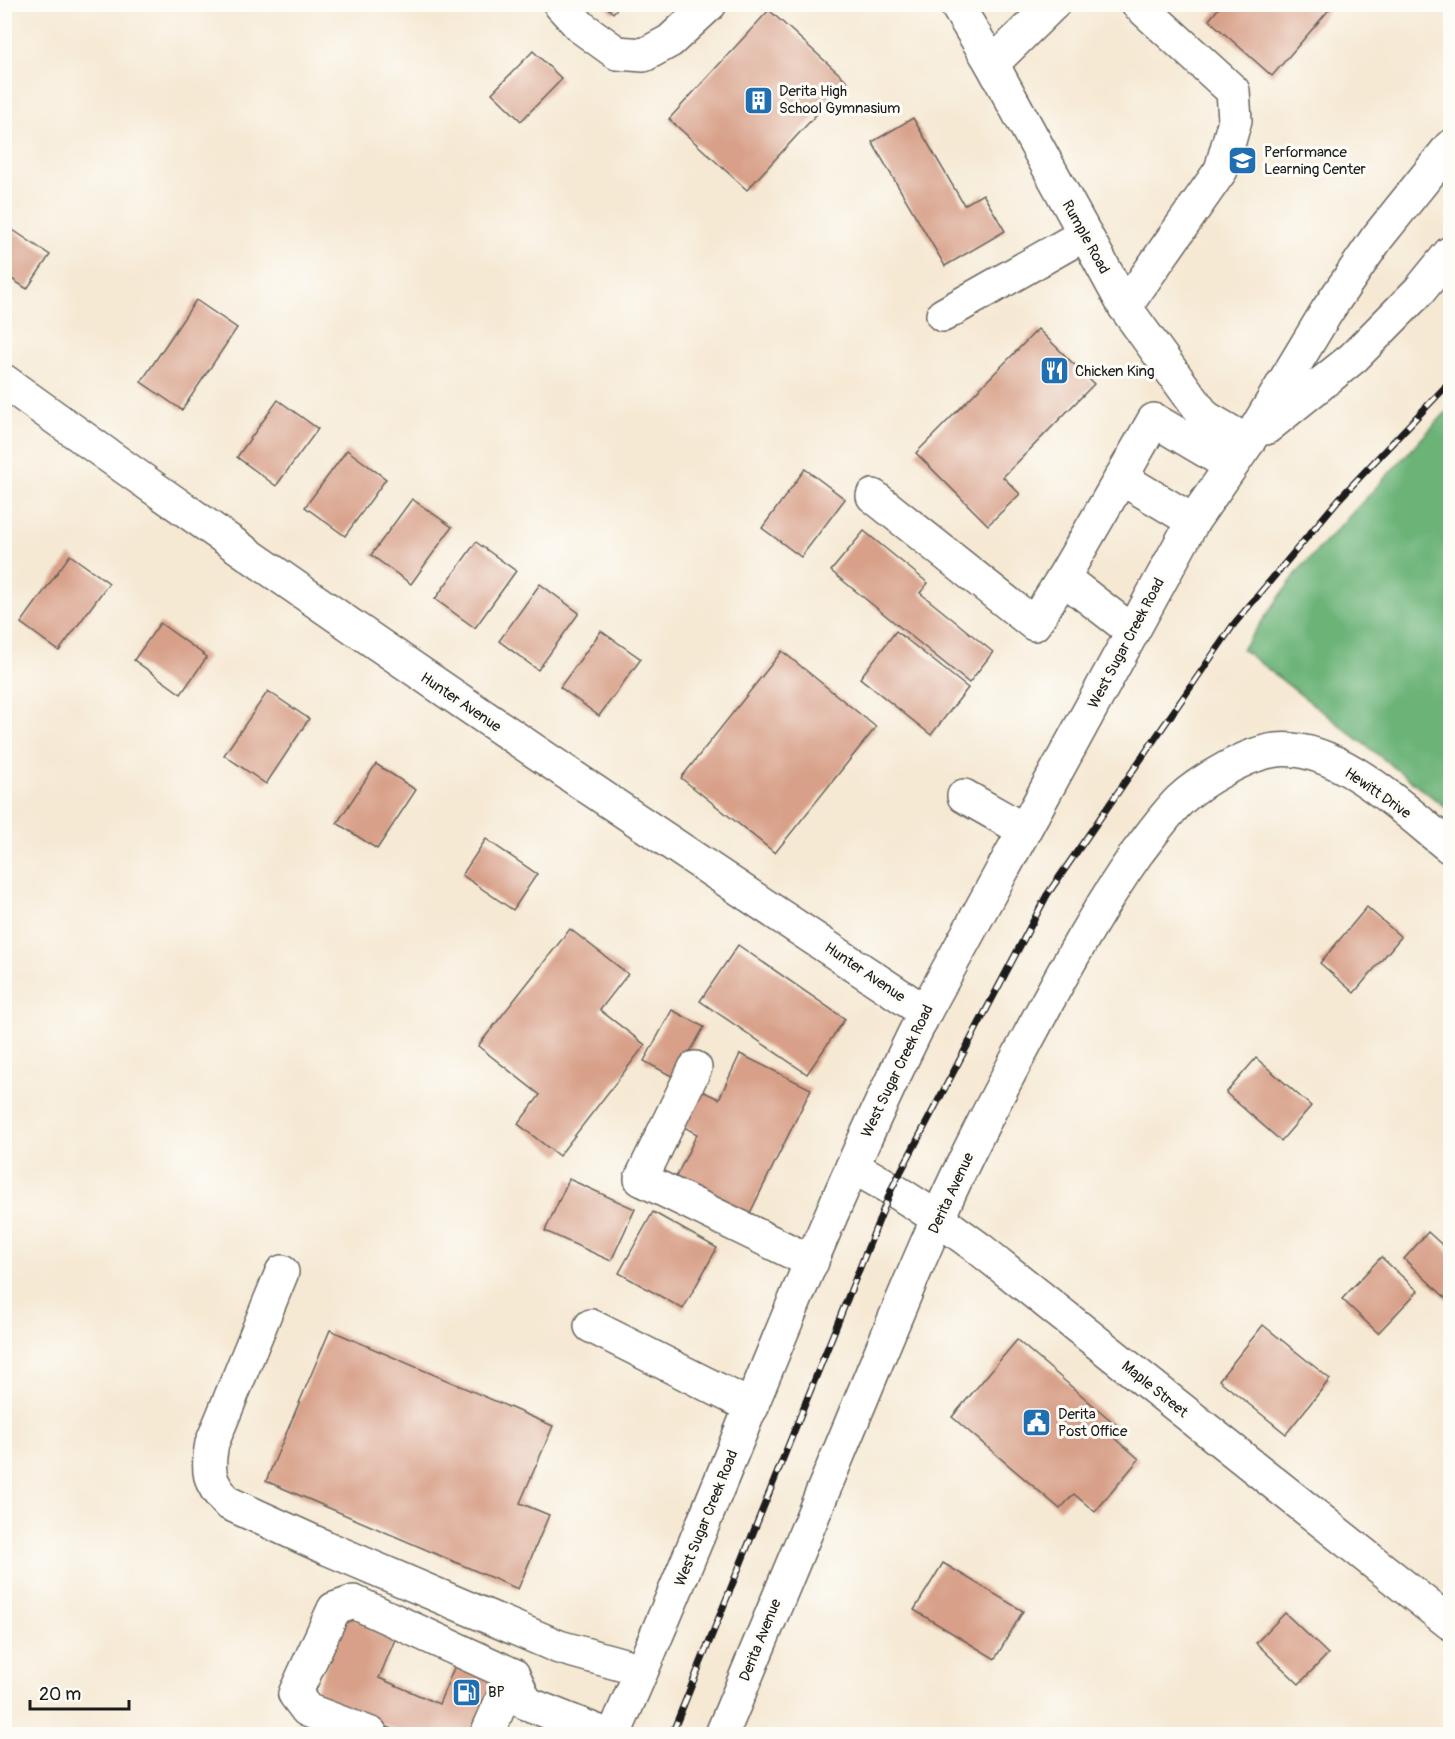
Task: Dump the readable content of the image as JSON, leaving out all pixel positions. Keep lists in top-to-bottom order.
{
  "streets": {
    "street": [
      "Rumple Road",
      "West Sugar Creek Road",
      "Hunter Avenue",
      "Hewitt Drive",
      "Derita Avenue",
      "Maple Street"
    ]
  },
  "crossings": [
    ["Rumple Road", "West Sugar Creek Road"],
    ["West Sugar Creek Road", "Hunter Avenue"],
    ["West Sugar Creek Road", "Maple Street"],
    ["Hewitt Drive", "Derita Avenue"],
    ["Derita Avenue", "Maple Street"]
  ],
  "places": {
    "building": ["Derita High School Gymnasium"],
    "school or university": ["Performance Learning Center"],
    "restaurant": ["Chicken King"],
    "public building": ["Derita Post Office"],
    "fuel station": ["BP"]
  },
  "scale_bar": "20 m"
}
